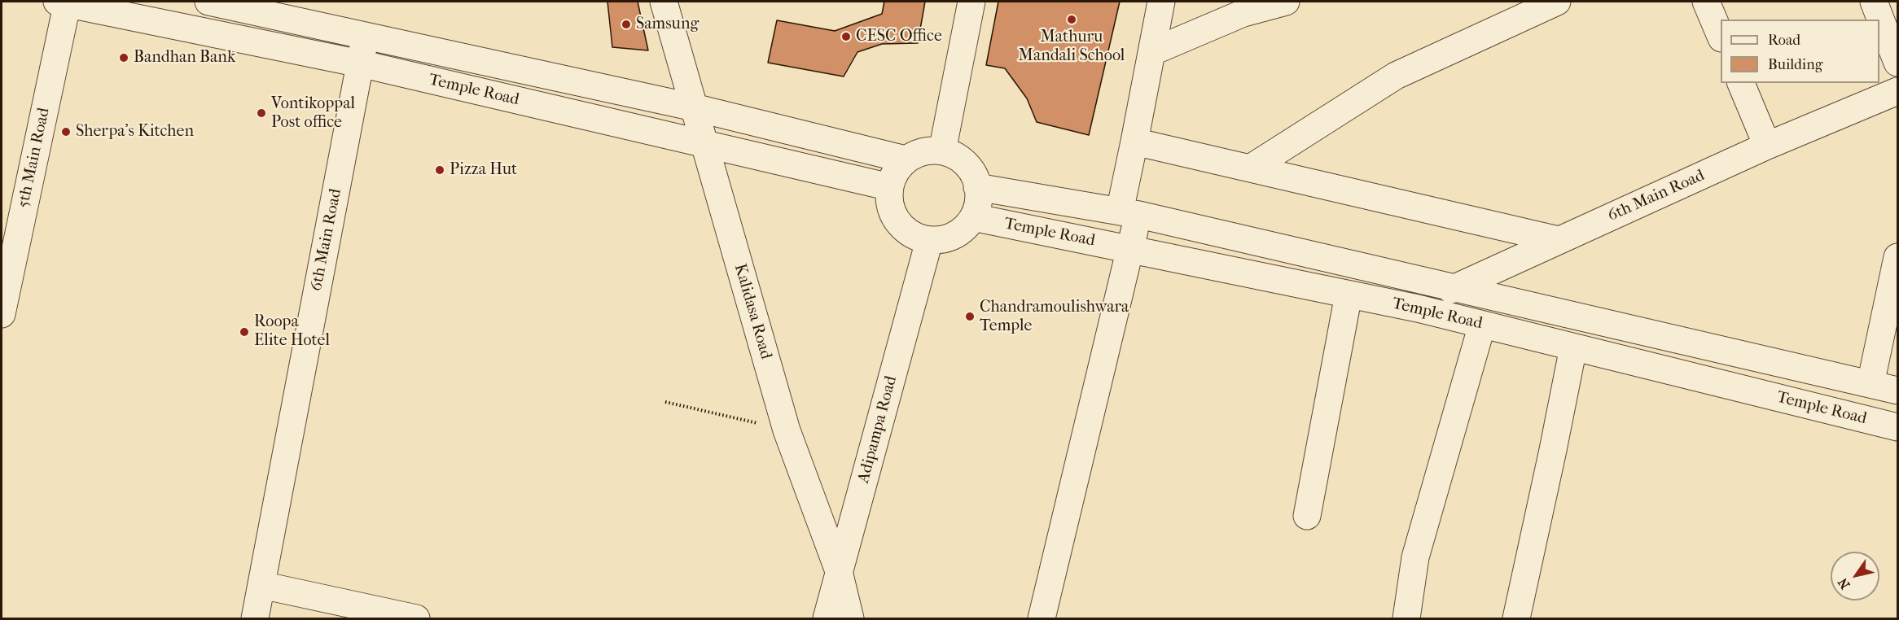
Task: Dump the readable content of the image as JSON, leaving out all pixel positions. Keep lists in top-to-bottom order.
{
  "streets": {
    "street": [
      "Temple Road",
      "5th Main Road",
      "6th Main Road",
      "Kalidasa Road",
      "Adipampa Road"
    ]
  },
  "crossings": [
    ["Temple Road", "5th Main Road"],
    ["Temple Road", "6th Main Road"],
    ["Temple Road", "Kalidasa Road"],
    ["Temple Road", "Adipampa Road"],
    ["Kalidasa Road", "Adipampa Road"]
  ],
  "places": [
    "Mathuru Mandali School",
    "Samsung",
    "CESC Office",
    "Bandhan Bank",
    "Vontikoppal Post office",
    "Sherpa's Kitchen",
    "Pizza Hut",
    "Chandramoulishwara Temple",
    "Roopa Elite Hotel"
  ],
  "legend": ["Road", "Building"],
  "north": "bottom left"
}
